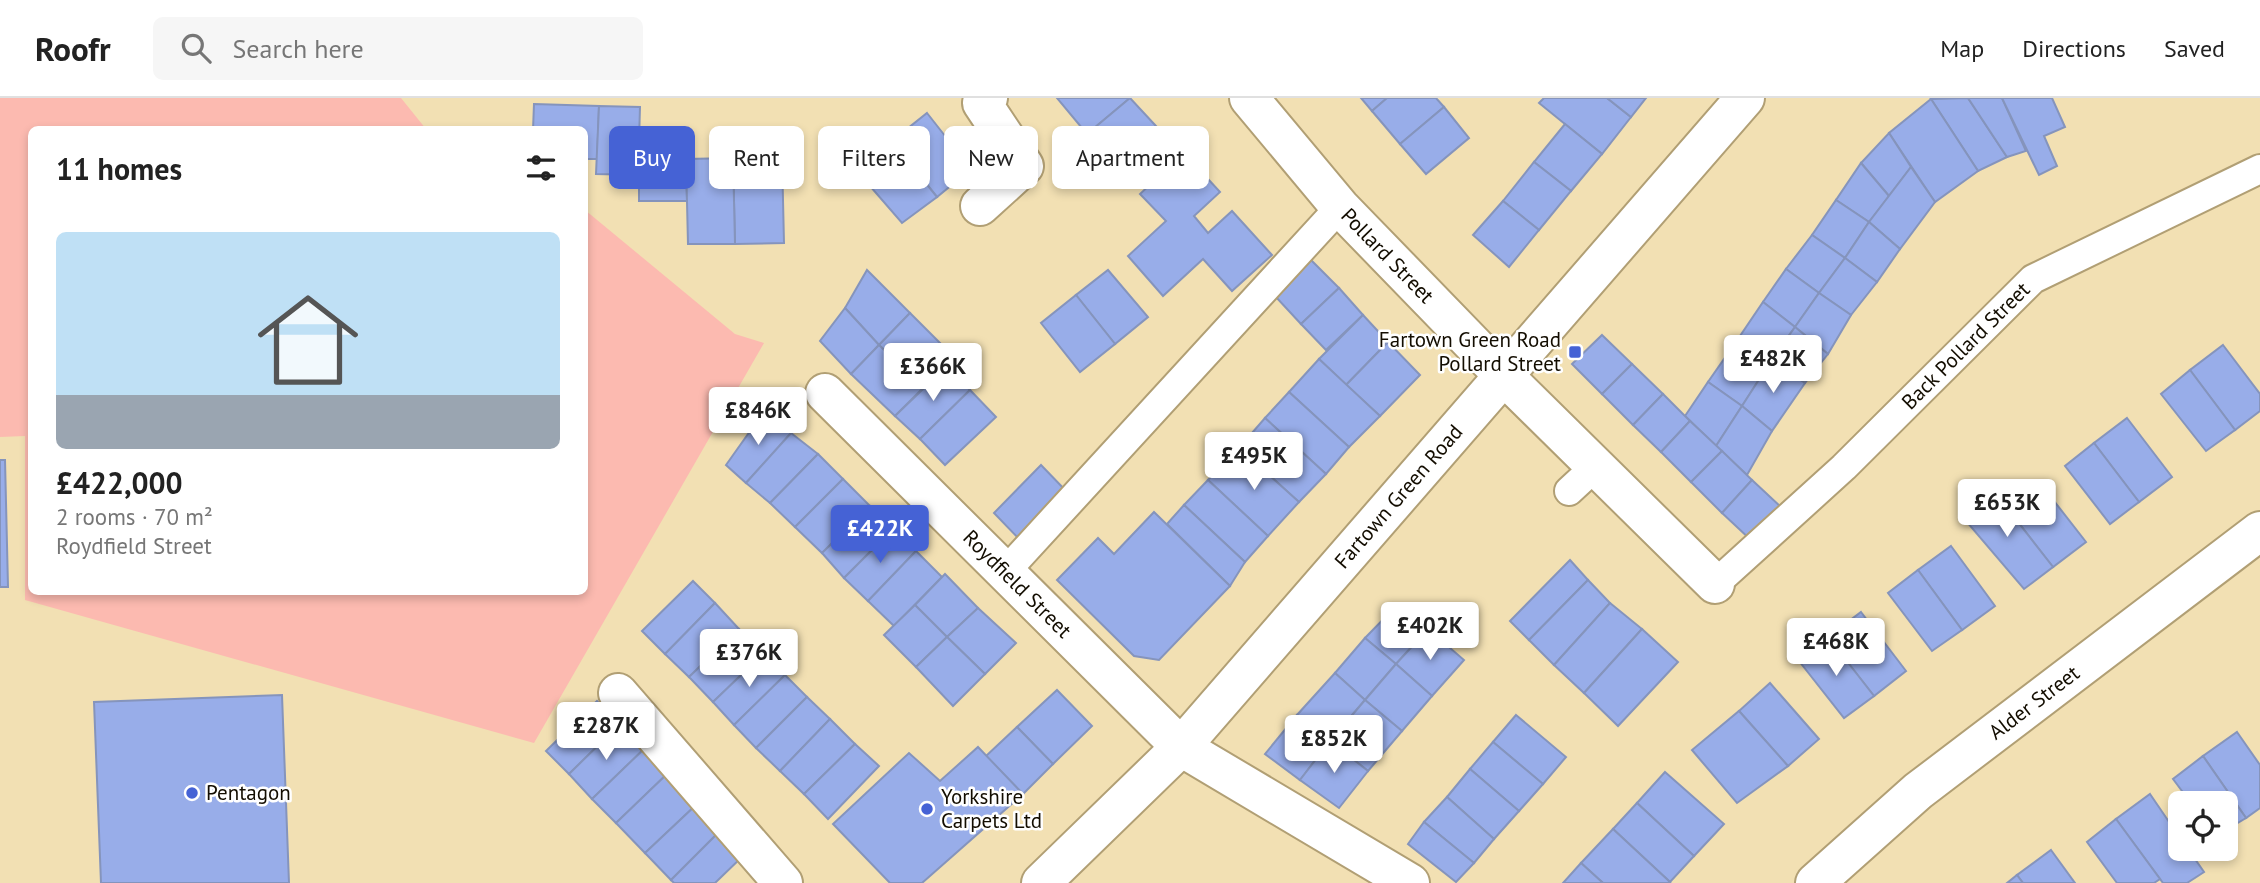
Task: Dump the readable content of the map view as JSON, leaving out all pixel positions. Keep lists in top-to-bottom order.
{
  "streets": {
    "street": [
      "Pollard Street",
      "Fartown Green Road",
      "Roydfield Street",
      "Alder Street"
    ],
    "lane": ["Back Pollard Street"]
  },
  "crossings": [
    ["Pollard Street", "Back Pollard Street"],
    ["Pollard Street", "Fartown Green Road"],
    ["Fartown Green Road", "Roydfield Street"]
  ],
  "places": {
    "transit": ["Fartown Green Road Pollard Street"],
    "other": ["Pentagon", "Yorkshire Carpets Ltd"]
  },
  "page": {
    "header": "Roofr",
    "search": "Search here",
    "nav": ["Map", "Directions", "Saved"],
    "chip": [
      "Buy",
      "Rent",
      "Filters",
      "New",
      "Apartment"
    ],
    "heading": "11 homes",
    "list": [
      {
        "name": "£422,000",
        "note": "2 rooms · 70 m² · Roydfield Street"
      }
    ],
    "price": [
      "£482K",
      "£366K",
      "£846K",
      "£495K",
      "£653K",
      "£422K",
      "£402K",
      "£468K",
      "£376K",
      "£287K",
      "£852K"
    ]
  }
}
